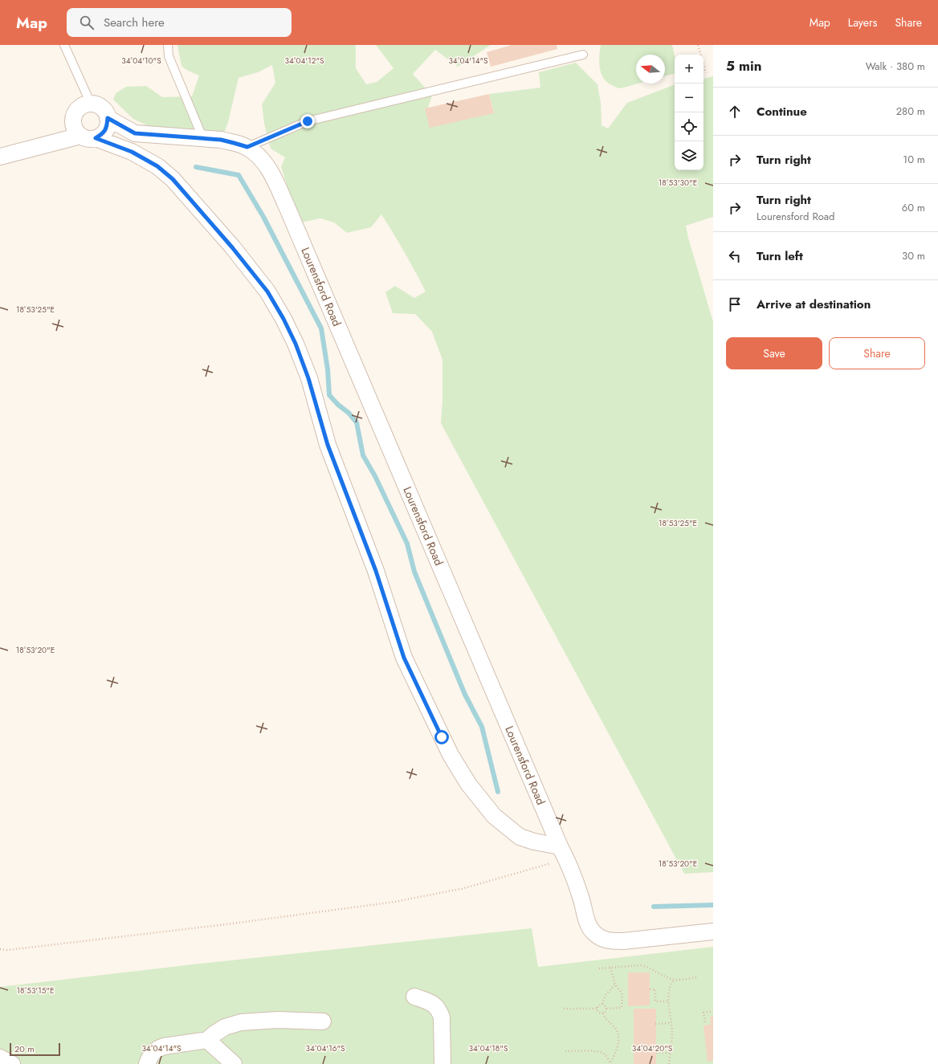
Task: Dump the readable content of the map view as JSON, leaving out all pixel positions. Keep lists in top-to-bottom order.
{
  "streets": {
    "street": ["Lourensford Road"]
  },
  "scale_bar": "20 m",
  "north": "left",
  "page": {
    "header": "Map",
    "search": "Search here",
    "nav": ["Map", "Layers", "Share"],
    "heading": ["5 min", "Walk · 380 m"],
    "map_buttons": ["+", "−"],
    "list": [
      ["Continue", "280 m"],
      ["Turn right", "10 m"],
      ["Turn right", "Lourensford Road", "60 m"],
      ["Turn left", "30 m"],
      "Arrive at destination"
    ],
    "buttons": ["Save", "Share"],
    "scale": "20 m"
  },
  "coordinates": [
    "34°04'10\"S",
    "34°04'12\"S",
    "34°04'14\"S",
    "18°53'30\"E",
    "18°53'25\"E",
    "18°53'20\"E",
    "18°53'15\"E",
    "34°04'16\"S",
    "34°04'18\"S",
    "34°04'20\"S"
  ]
}
